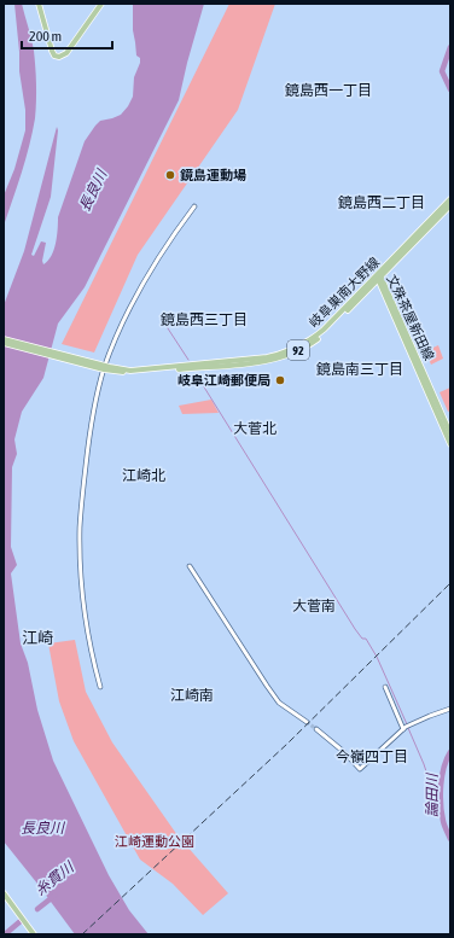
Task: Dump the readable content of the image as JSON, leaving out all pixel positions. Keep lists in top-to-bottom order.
{
  "streets": {
    "main road": ["岐阜巣南大野線", "文殊茶屋新田線", "92"]
  },
  "crossings": [
    ["岐阜巣南大野線", "文殊茶屋新田線"]
  ],
  "districts": [
    "鏡島西一丁目",
    "鏡島西二丁目",
    "鏡島西三丁目",
    "鏡島南三丁目",
    "大菅北",
    "江崎北",
    "大菅南",
    "江崎",
    "江崎南",
    "今嶺四丁目"
  ],
  "water": ["長良川", "論田川", "糸貫川"],
  "parks": ["江崎運動公園"],
  "places": ["鏡島運動場", "岐阜江崎郵便局"],
  "scale_bar": "200 m"
}
